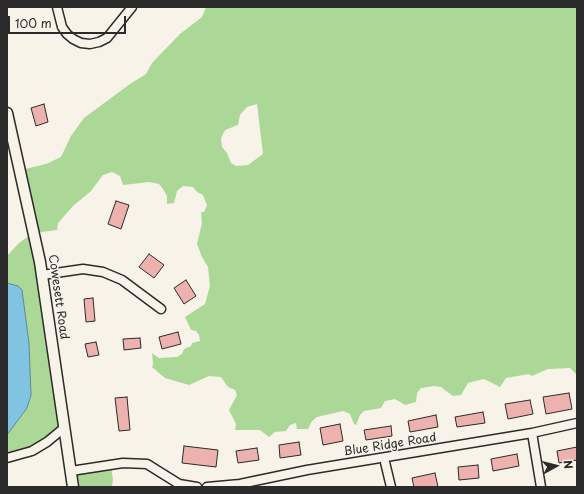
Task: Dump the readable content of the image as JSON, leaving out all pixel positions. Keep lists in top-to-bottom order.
{
  "streets": {
    "main road": ["Cowesett Road"],
    "street": ["Blue Ridge Road"]
  },
  "scale_bar": "100 m",
  "north": "right"
}
